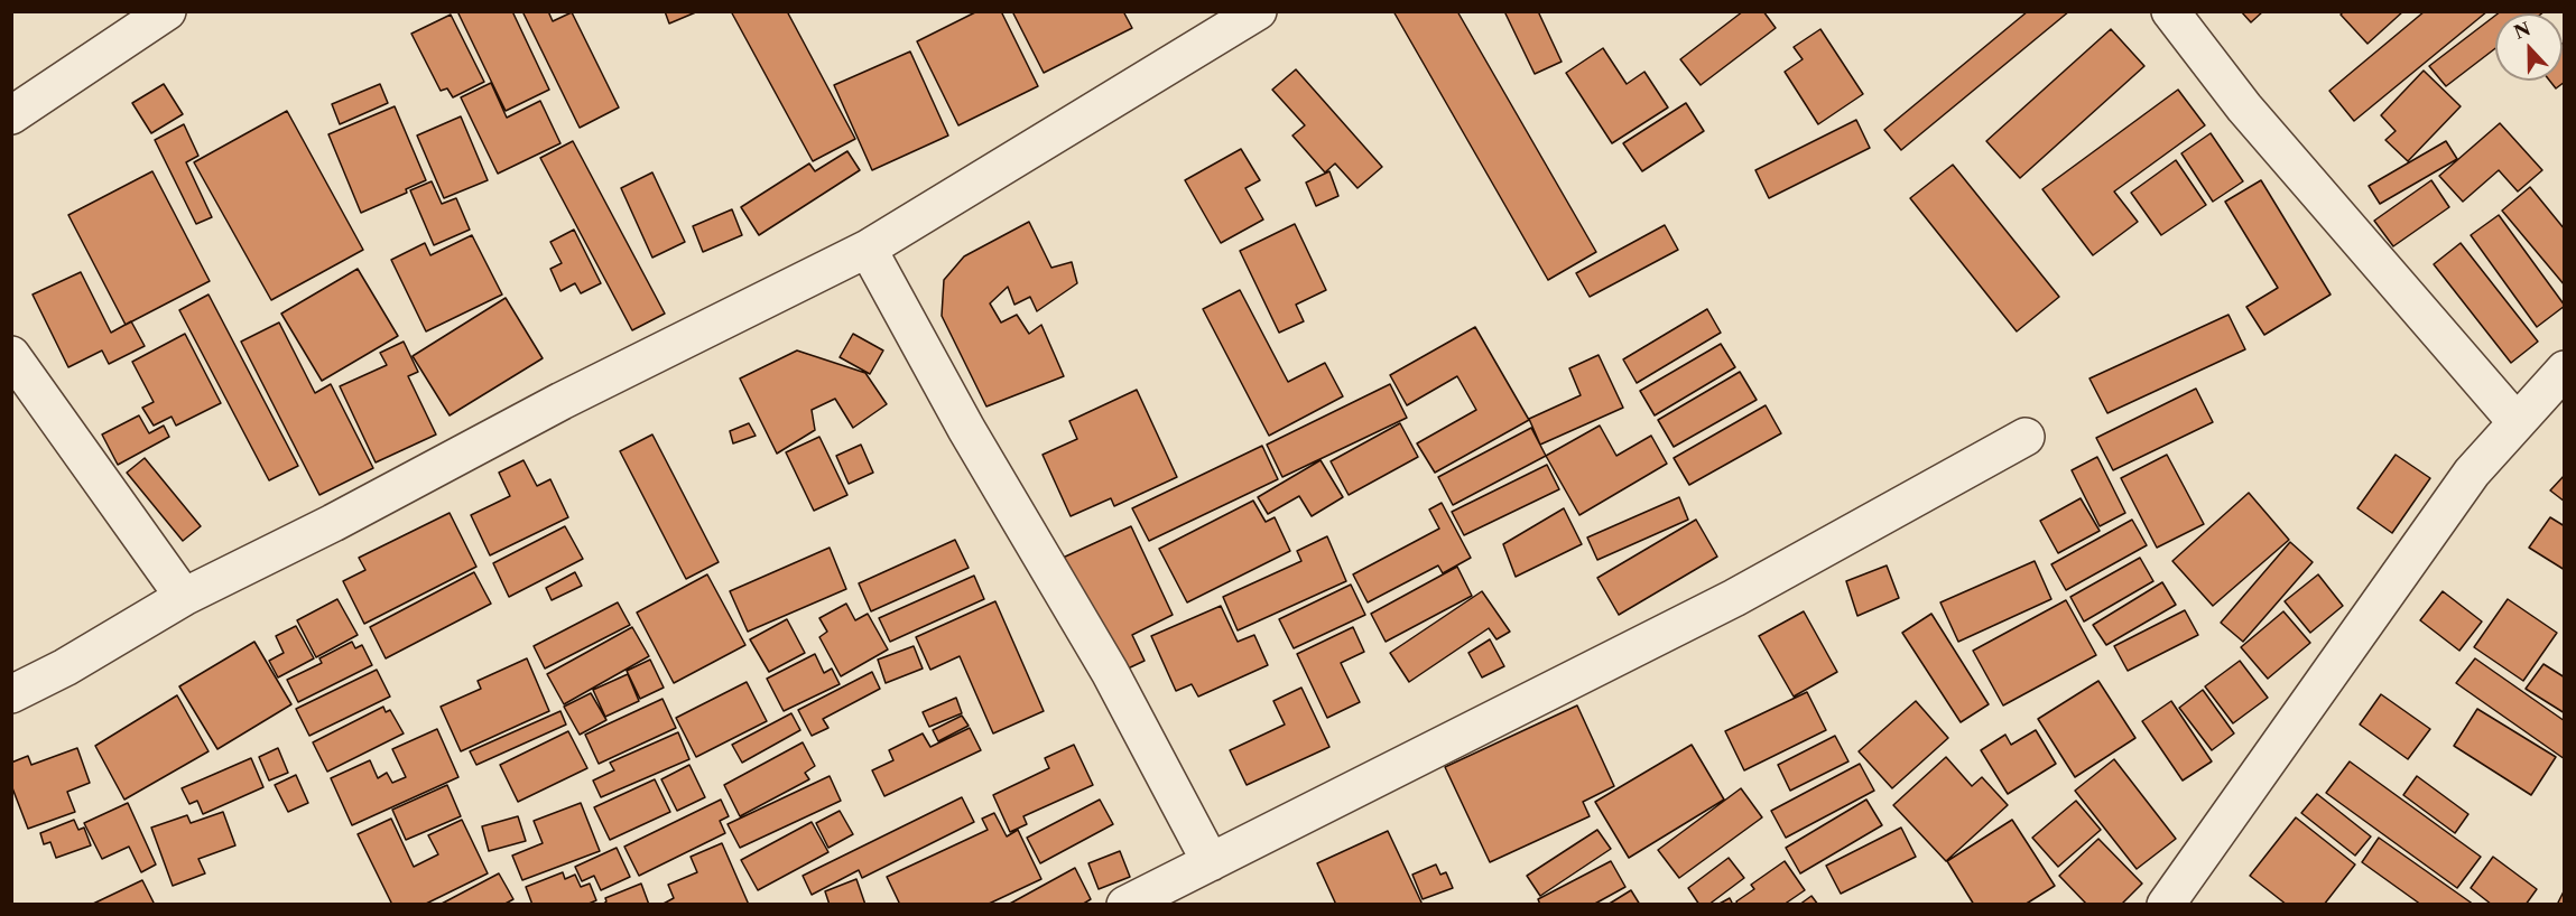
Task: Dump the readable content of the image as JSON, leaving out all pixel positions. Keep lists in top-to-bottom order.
{
  "north": "top"
}
